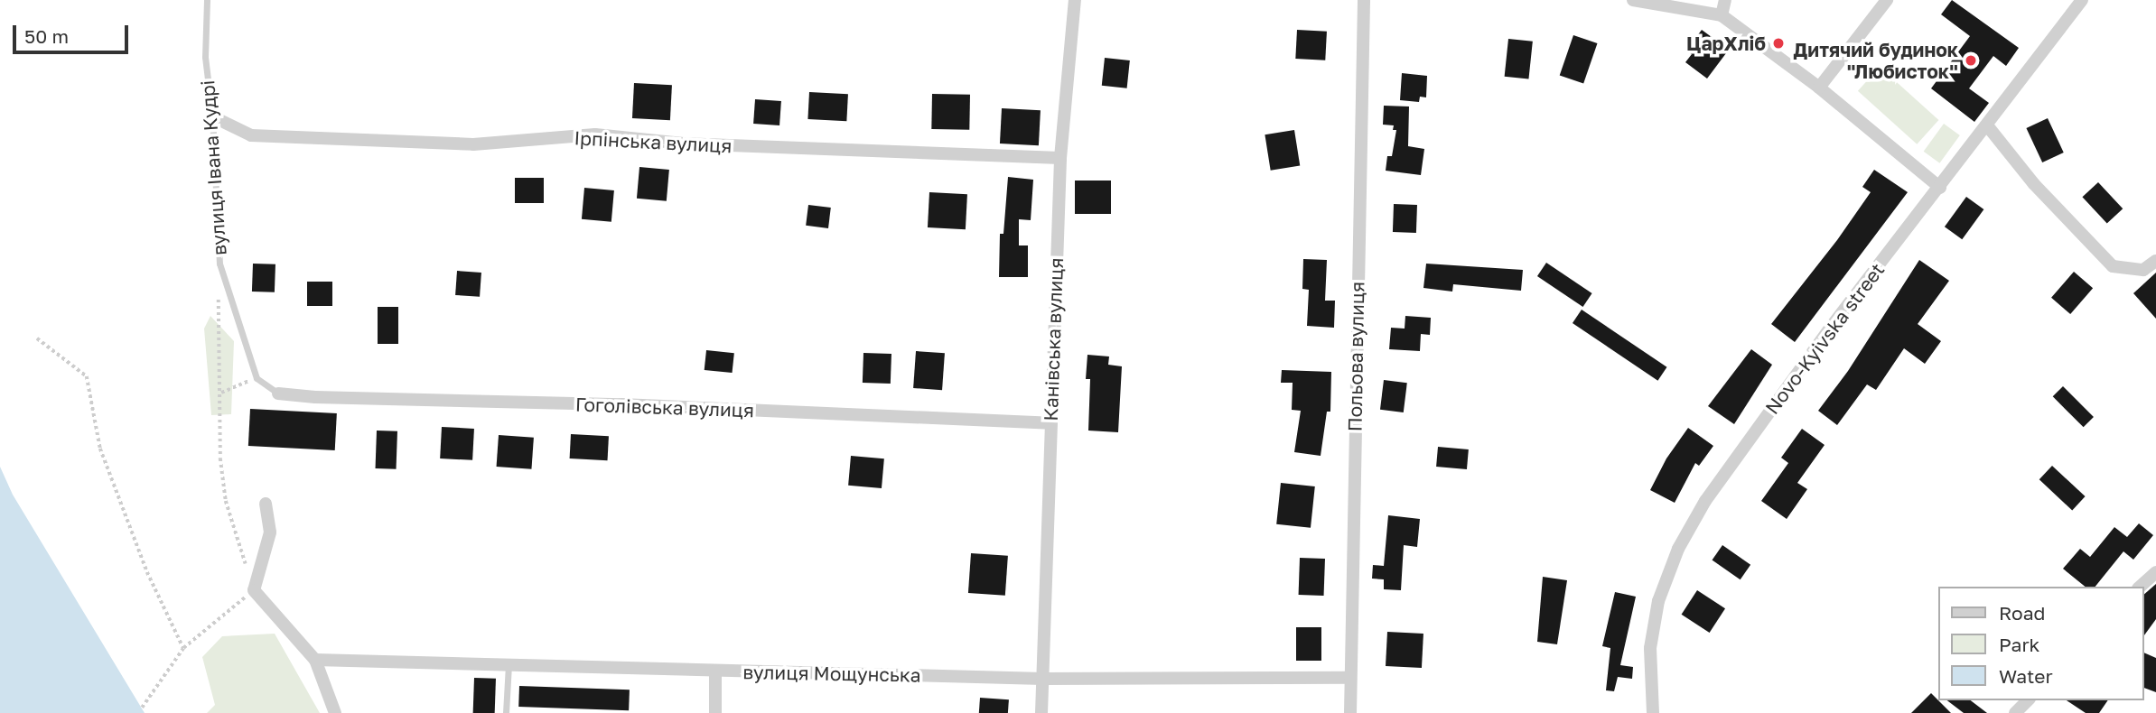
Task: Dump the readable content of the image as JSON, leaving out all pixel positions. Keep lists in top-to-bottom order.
{
  "streets": {
    "street": [
      "Ірпінська вулиця",
      "Novo-Kyivska street",
      "Канівська вулиця",
      "Польова вулиця",
      "Гоголівська вулиця",
      "вулиця Мощунська"
    ],
    "lane": ["вулиця Івана Кудрі"]
  },
  "crossings": [
    ["Ірпінська вулиця", "вулиця Івана Кудрі"],
    ["Ірпінська вулиця", "Канівська вулиця"],
    ["Канівська вулиця", "Гоголівська вулиця"],
    ["Канівська вулиця", "вулиця Мощунська"],
    ["Польова вулиця", "вулиця Мощунська"]
  ],
  "places": ["ЦарХліб", "Дитячий будинок \"Любисток\""],
  "legend": ["Road", "Park", "Water"],
  "scale_bar": "50 m"
}
